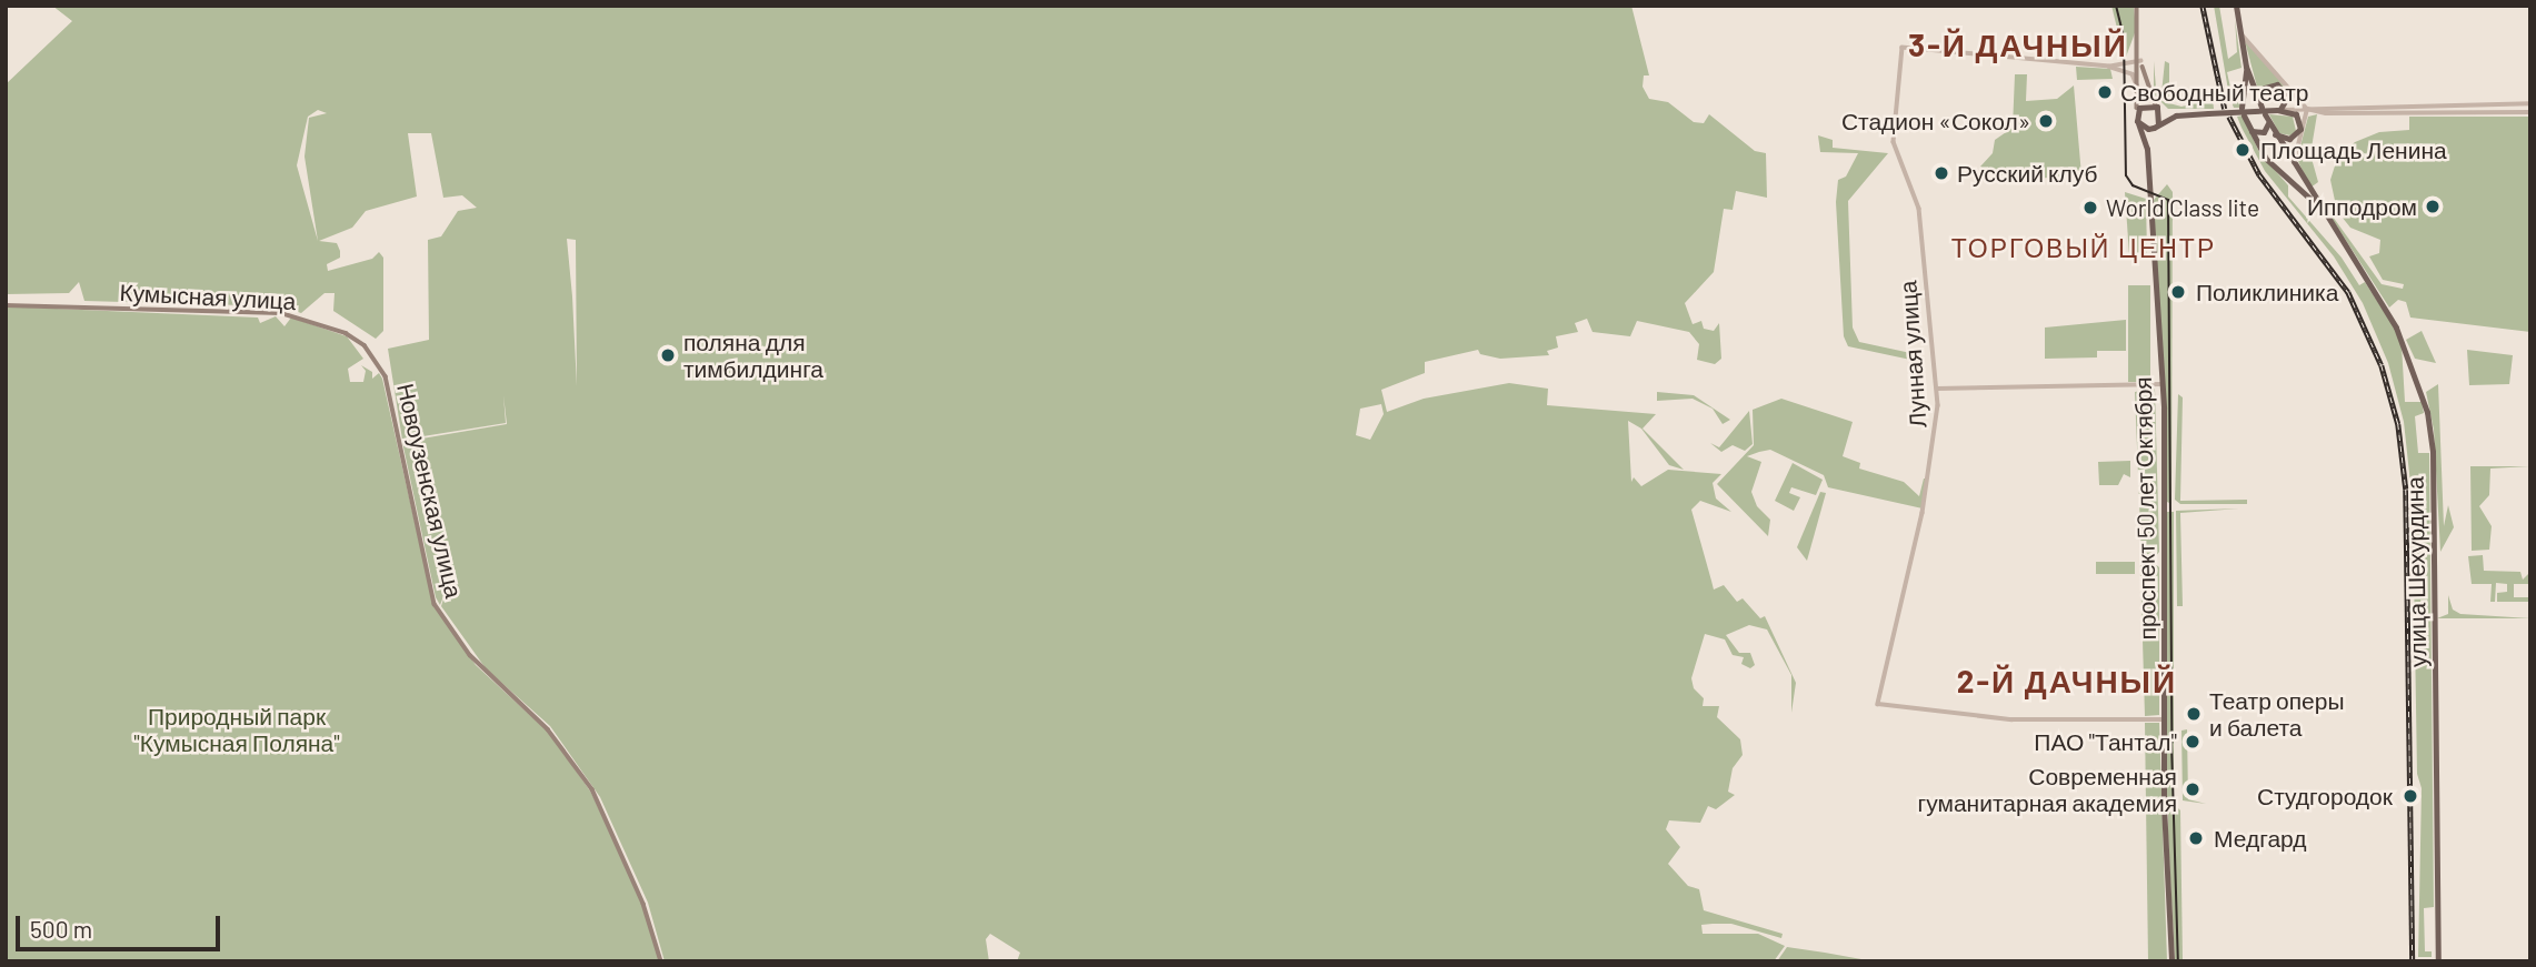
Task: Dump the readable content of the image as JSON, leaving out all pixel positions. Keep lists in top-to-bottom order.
{
  "streets": {
    "main road": [
      "Кумысная улица",
      "Новоузенская улица",
      "проспект 50 лет Октября",
      "улица Шехурдина"
    ],
    "street": ["Лунная улица"]
  },
  "crossings": [
    ["Кумысная улица", "Новоузенская улица"],
    ["Лунная улица", "проспект 50 лет Октября"]
  ],
  "districts": ["3-Й ДАЧНЫЙ", "ТОРГОВЫЙ ЦЕНТР", "2-Й ДАЧНЫЙ"],
  "parks": ["Природный парк \"Кумысная Поляна\""],
  "places": [
    "Свободный театр",
    "Стадион «Сокол»",
    "Площадь Ленина",
    "Русский клуб",
    "Ипподром",
    "World Class lite",
    "Поликлиника",
    "поляна для тимбилдинга",
    "Театр оперы и балета",
    "ПАО \"Тантал\"",
    "Современная гуманитарная академия",
    "Студгородок",
    "Медгард"
  ],
  "scale_bar": "500 m"
}
